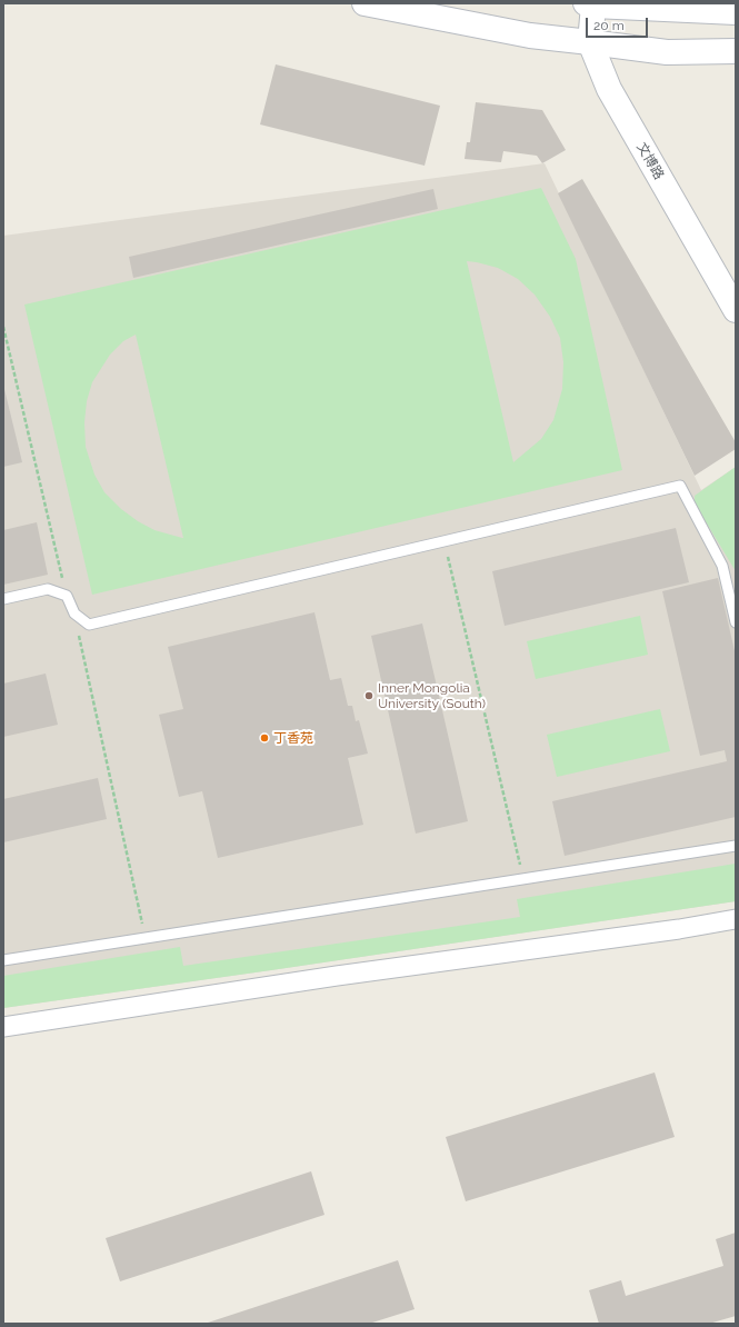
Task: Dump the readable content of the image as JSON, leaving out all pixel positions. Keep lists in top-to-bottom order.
{
  "streets": {
    "main road": ["文博路"]
  },
  "places": ["Inner Mongolia University (South)", "丁香苑"],
  "scale_bar": "20 m"
}
